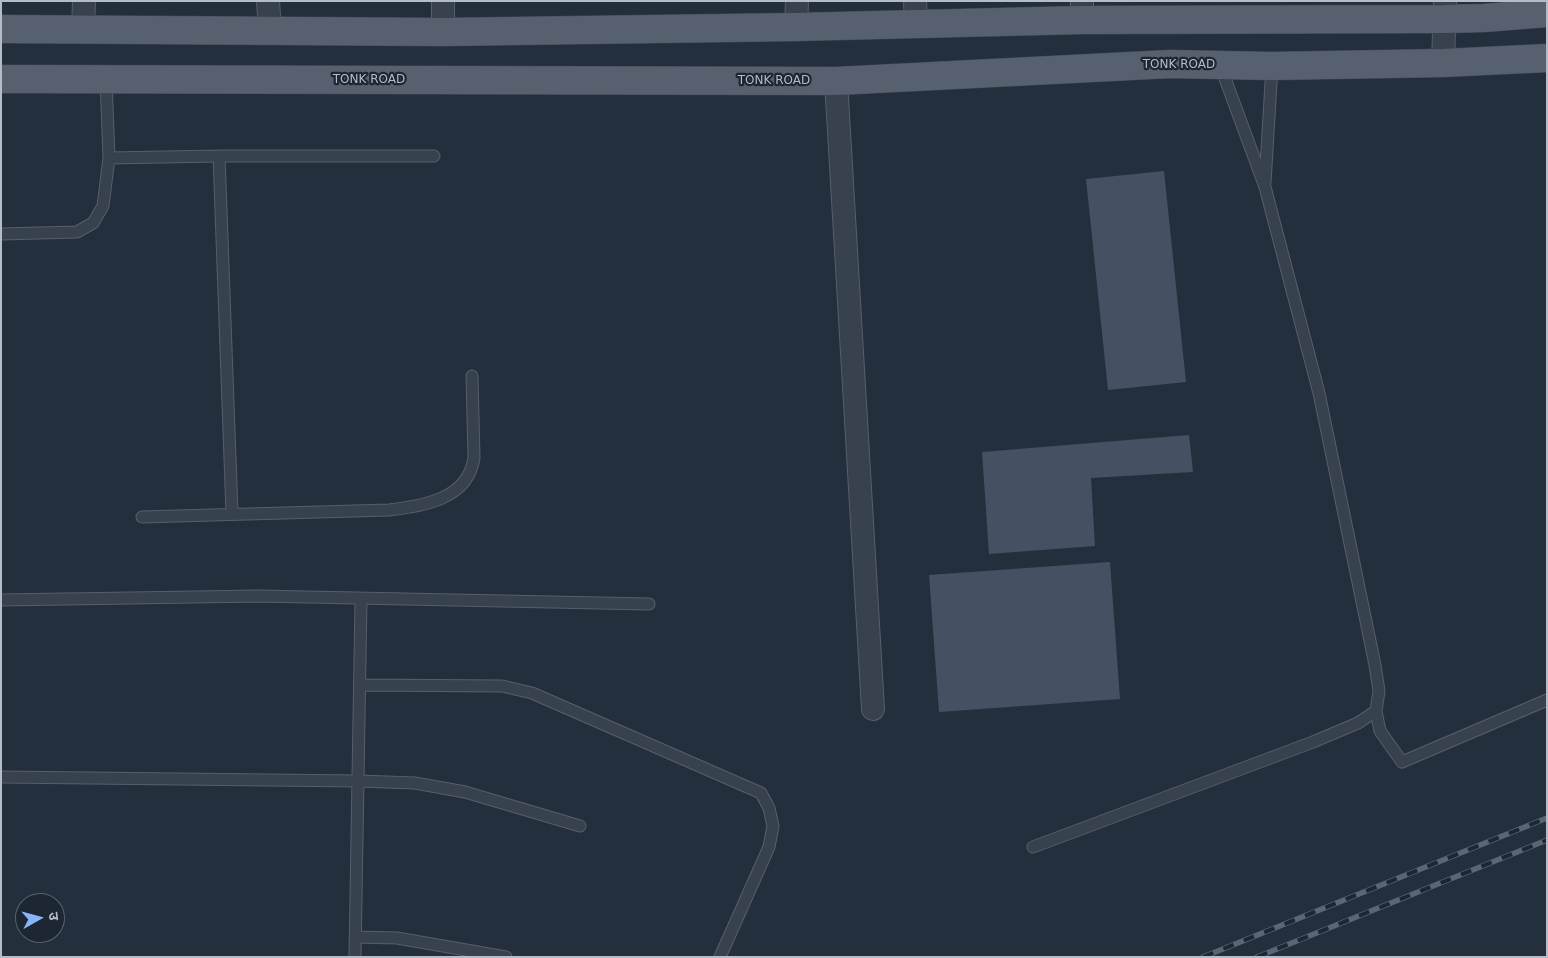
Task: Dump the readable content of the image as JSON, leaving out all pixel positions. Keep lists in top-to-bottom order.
{
  "streets": {
    "main road": ["TONK ROAD"]
  },
  "north": "right"
}
